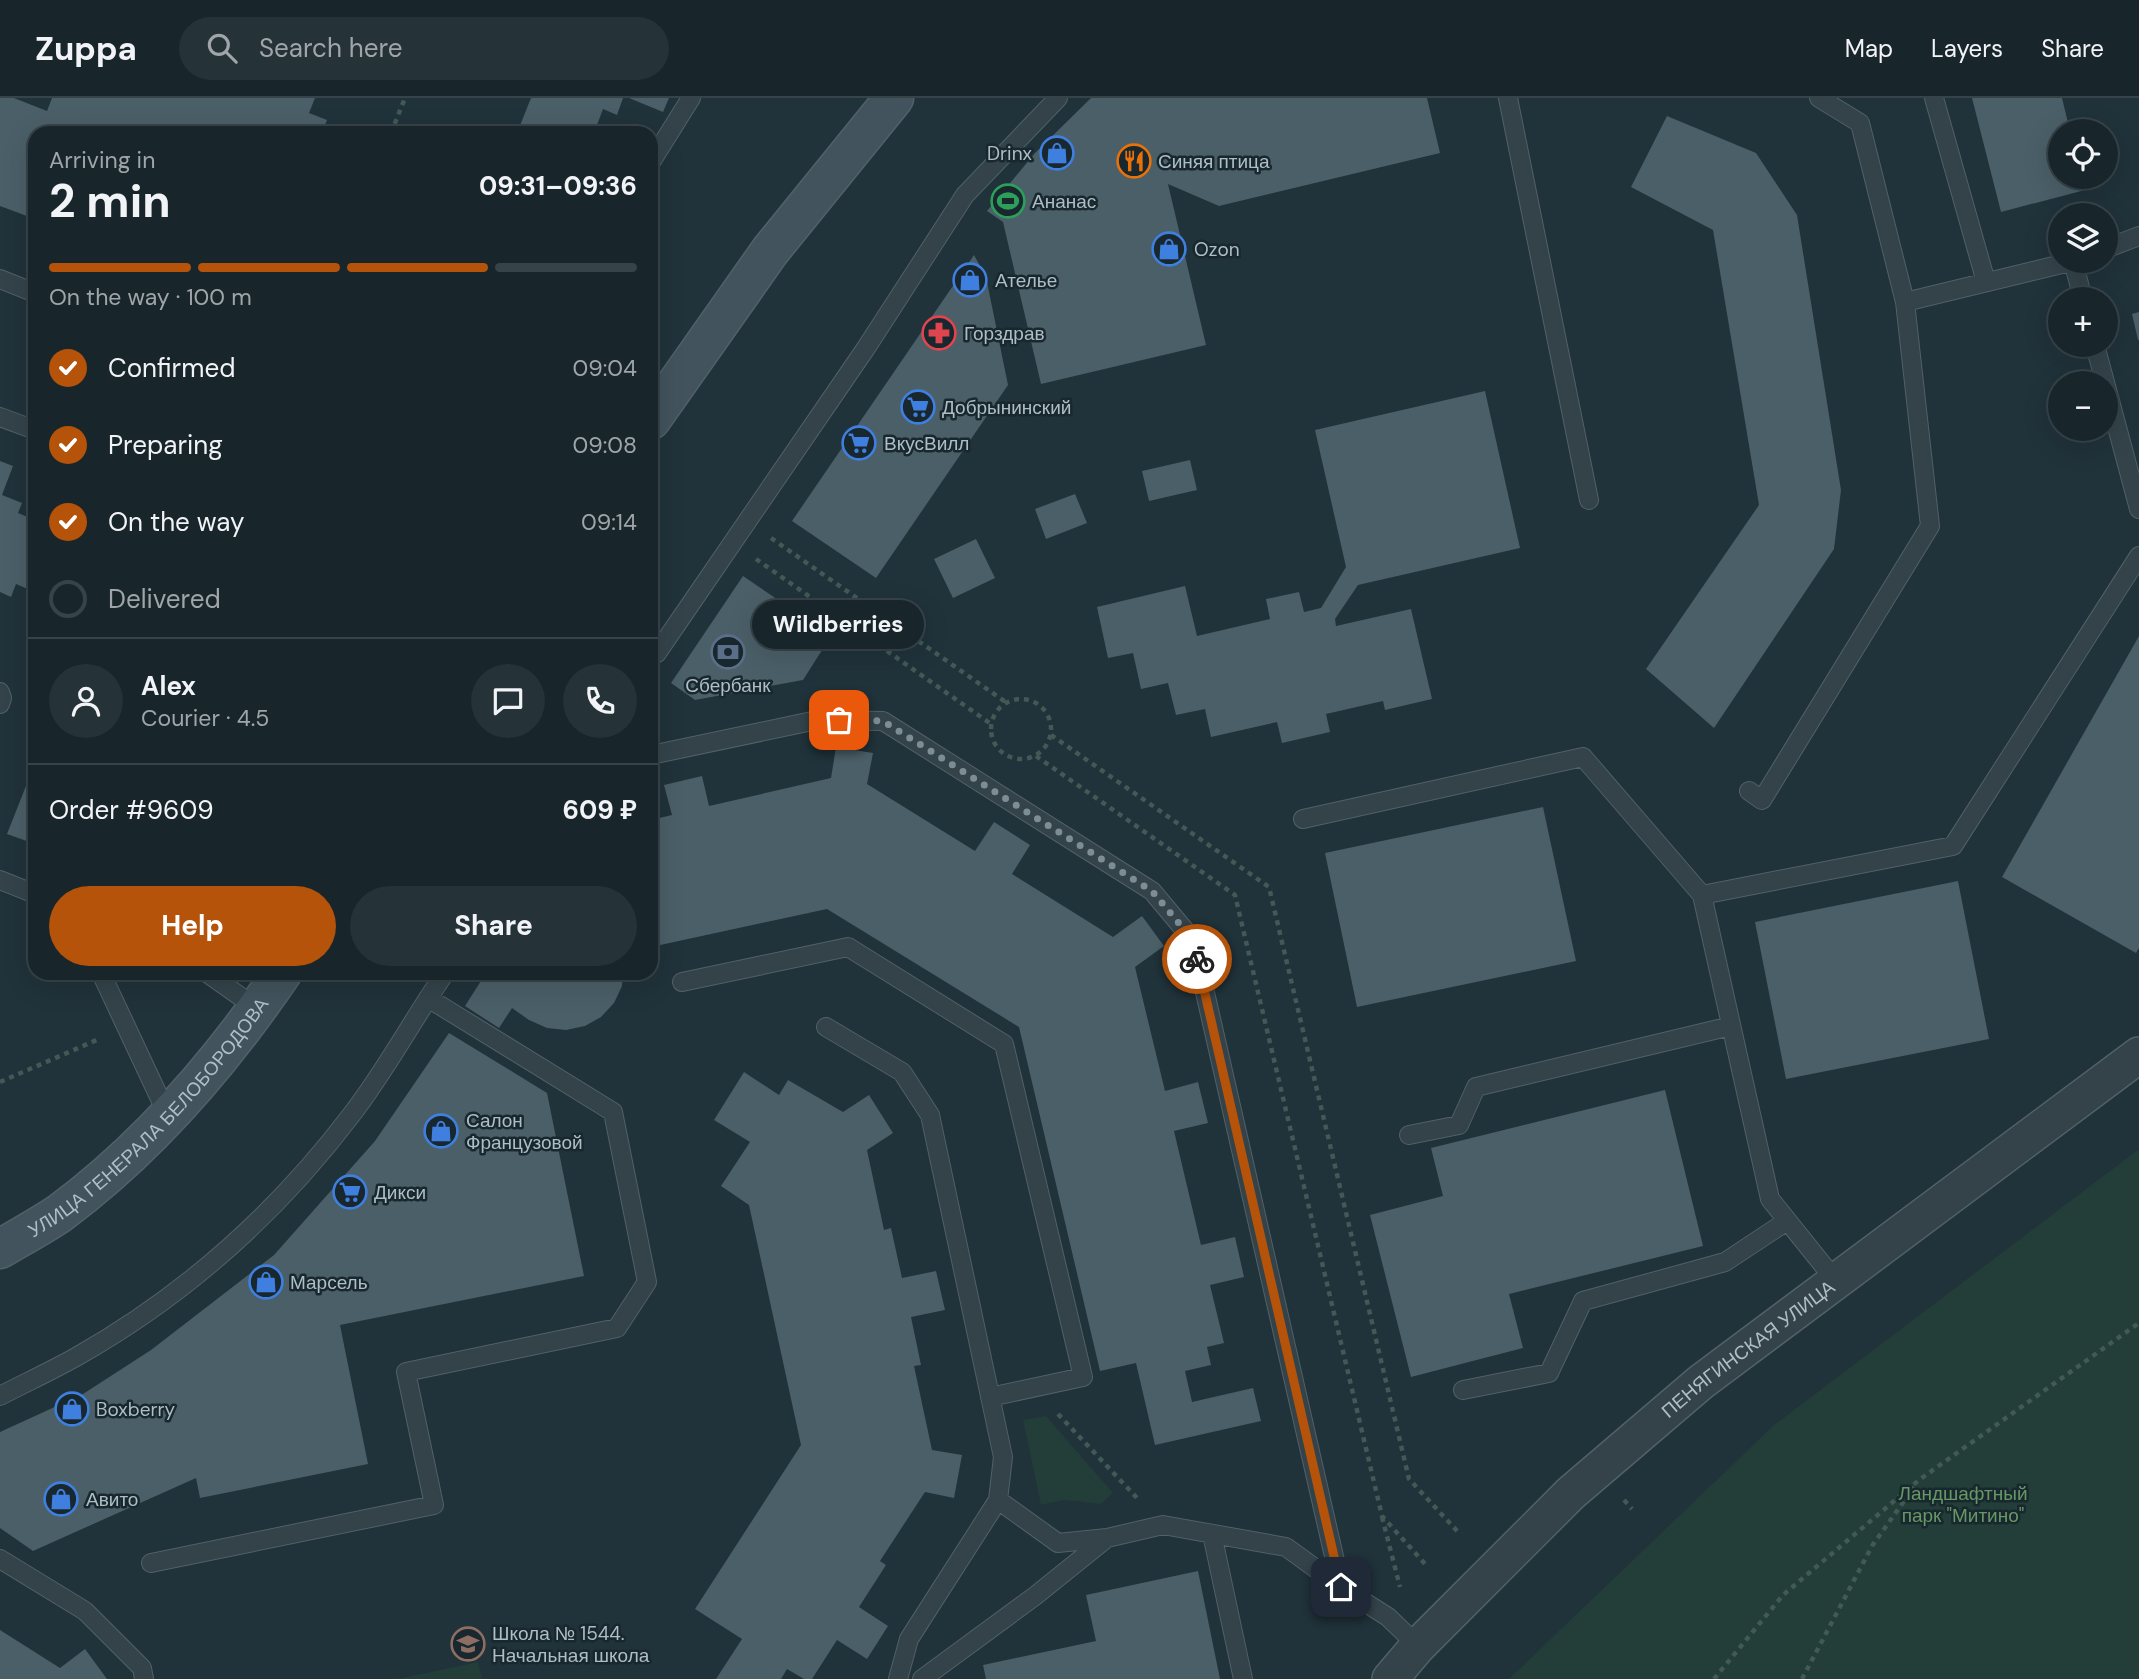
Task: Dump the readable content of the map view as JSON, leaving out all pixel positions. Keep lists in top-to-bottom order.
{
  "streets": {
    "main road": ["УЛИЦА ГЕНЕРАЛА БЕЛОБОРОДОВА"],
    "street": ["ПЕНЯГИНСКАЯ УЛИЦА"]
  },
  "parks": ["Ландшафтный парк \"Митино\""],
  "places": {
    "shop": [
      "Drinx",
      "Ozon",
      "Ателье",
      "Салон Французовой",
      "Марсель",
      "Boxberry",
      "Авито"
    ],
    "restaurant": ["Синяя птица"],
    "sports": ["Ананас"],
    "pharmacy": ["Горздрав"],
    "supermarket": ["Добрынинский", "ВкусВилл", "Дикси"],
    "bank": ["Сбербанк"],
    "other": ["Wildberries"],
    "school or university": ["Школа № 1544. Начальная школа"]
  },
  "page": {
    "header": "Zuppa",
    "search": "Search here",
    "nav": ["Map", "Layers", "Share"],
    "map_buttons": ["+", "−"],
    "heading": ["2 min", "Arriving in", "09:31–09:36"],
    "panel": [
      "Alex",
      "Courier · 4.5",
      "Order #9609",
      "609 ₽"
    ],
    "bar": "On the way · 100 m",
    "list": [
      ["Confirmed", "09:04"],
      ["Preparing", "09:08"],
      ["On the way", "09:14"],
      "Delivered"
    ],
    "bubble": "Wildberries",
    "buttons": ["Help", "Share"]
  }
}
